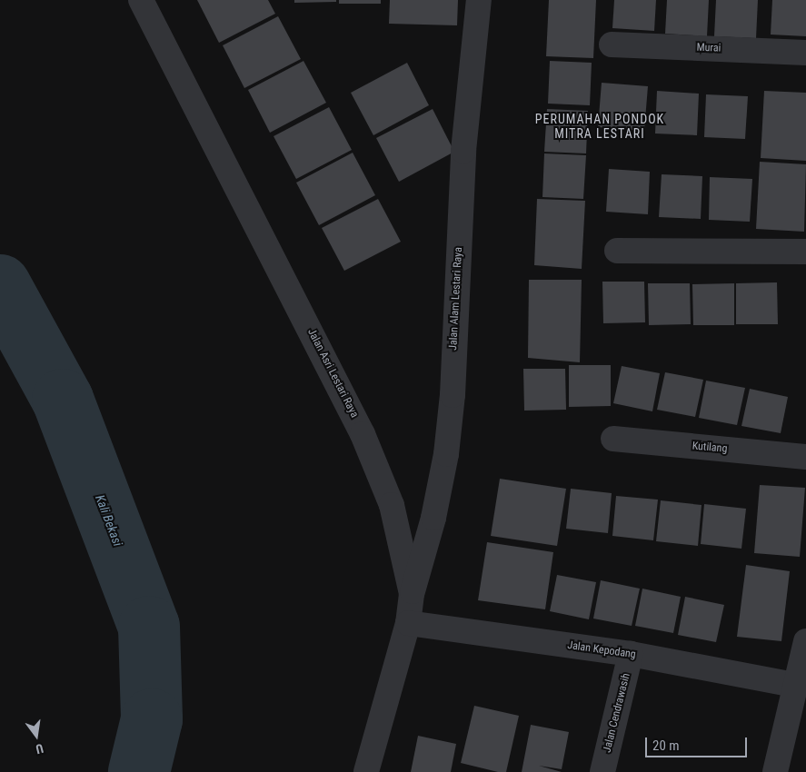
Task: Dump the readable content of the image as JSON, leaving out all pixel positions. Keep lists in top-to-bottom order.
{
  "streets": {
    "street": [
      "Murai",
      "Jalan Alam Lestari Raya",
      "Jalan Asri Lestari Raya",
      "Kutilang",
      "Jalan Kepodang",
      "Jalan Cendrawasih"
    ]
  },
  "crossings": [
    ["Jalan Alam Lestari Raya", "Jalan Asri Lestari Raya"],
    ["Jalan Asri Lestari Raya", "Jalan Kepodang"],
    ["Jalan Kepodang", "Jalan Cendrawasih"]
  ],
  "districts": ["PERUMAHAN PONDOK MITRA LESTARI"],
  "water": ["Kali Bekasi"],
  "scale_bar": "20 m",
  "north": "bottom"
}
